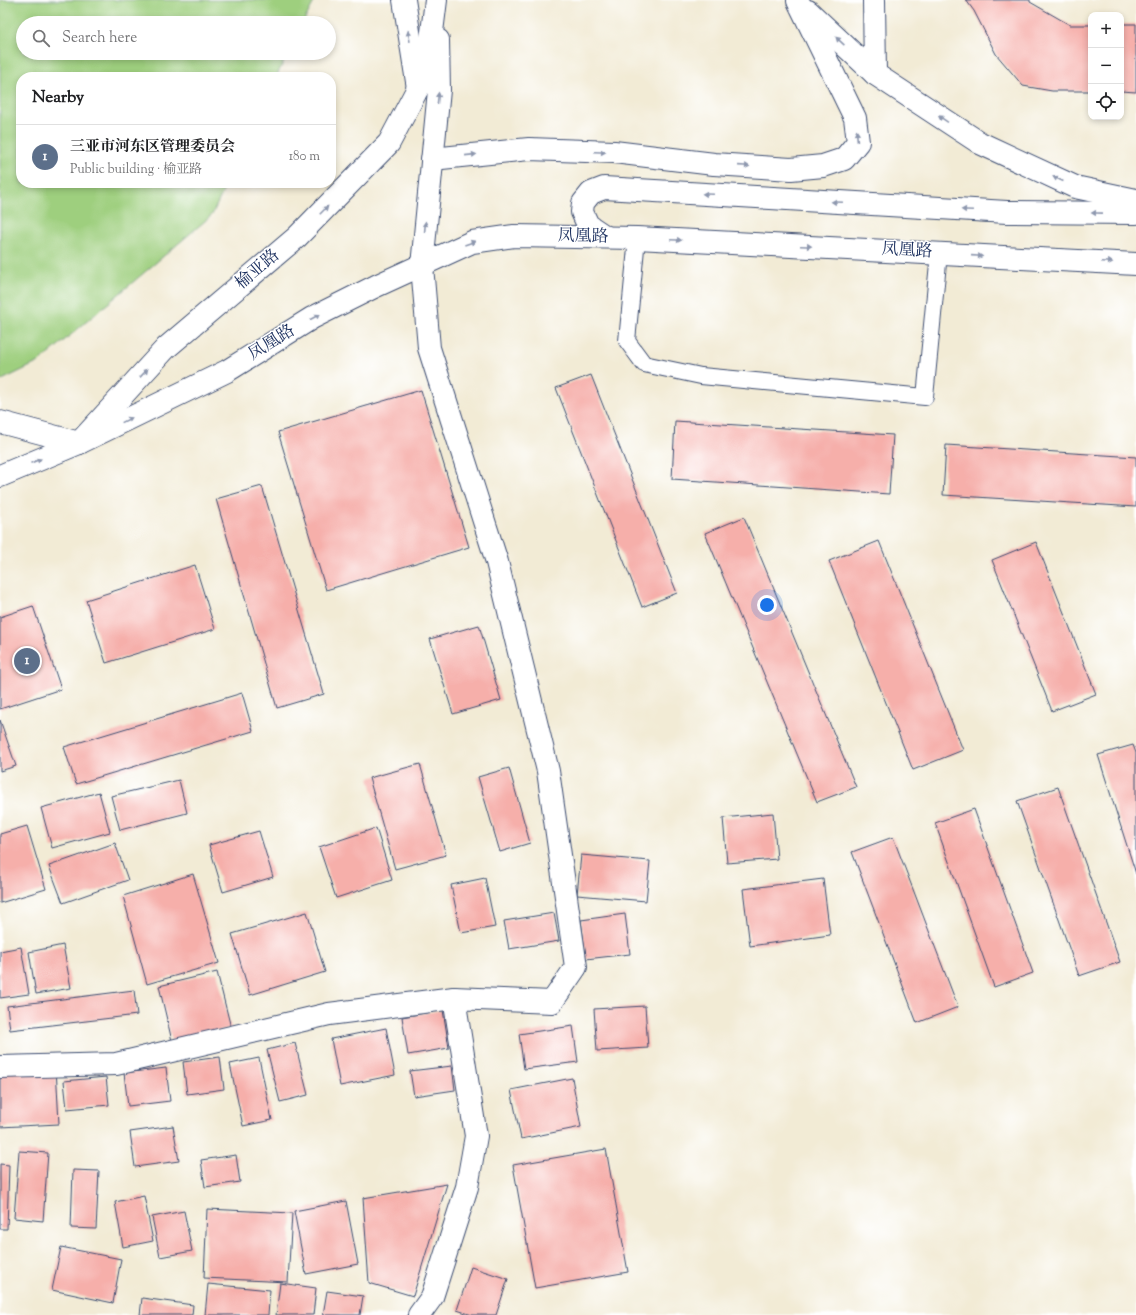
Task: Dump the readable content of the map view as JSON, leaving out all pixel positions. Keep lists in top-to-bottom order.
{
  "streets": {
    "main road": ["凤凰路", "榆亚路"]
  },
  "crossings": [
    ["凤凰路", "榆亚路"]
  ],
  "one_way": ["凤凰路", "榆亚路"],
  "page": {
    "map_buttons": ["+", "−"],
    "search": "Search here",
    "heading": "Nearby",
    "list": [
      {
        "mark": "1",
        "name": "三亚市河东区管理委员会",
        "note": "Public building · 榆亚路",
        "value": "180 m"
      }
    ],
    "pins": "1"
  }
}
